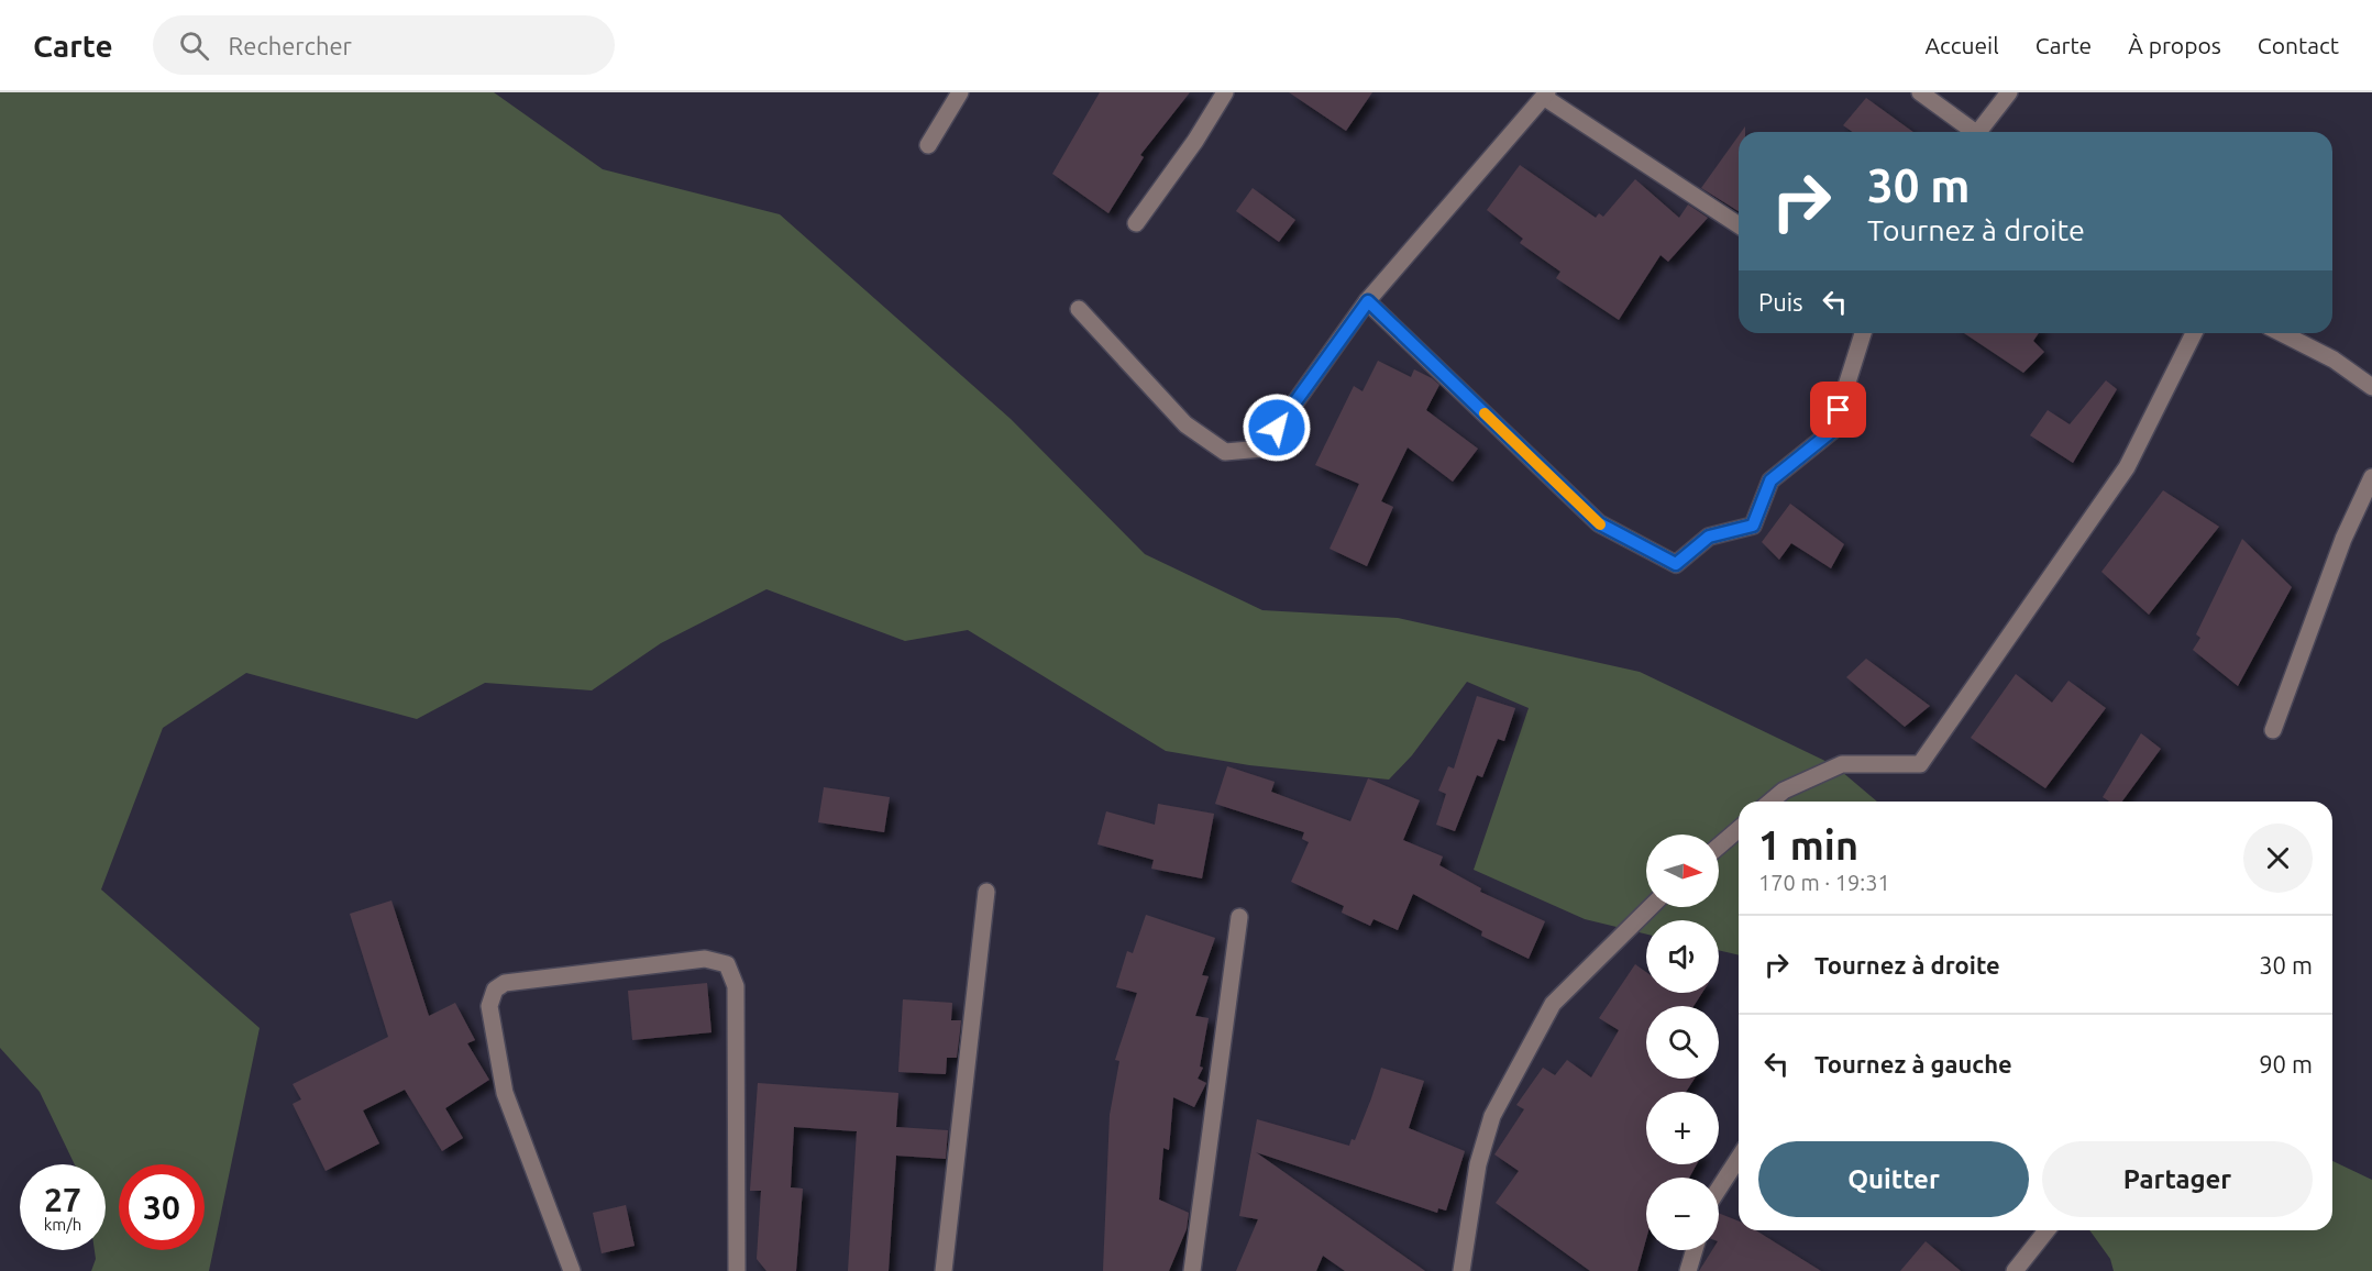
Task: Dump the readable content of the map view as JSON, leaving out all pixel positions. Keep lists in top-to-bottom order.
{
  "north": "right",
  "page": {
    "header": "Carte",
    "search": "Rechercher",
    "nav": [
      "Accueil",
      "Carte",
      "À propos",
      "Contact"
    ],
    "turn": ["30 m", "Tournez à droite"],
    "then": "Puis",
    "heading": ["1 min", "170 m · 19:31"],
    "map_buttons": ["+", "−"],
    "list": [
      {
        "name": "Tournez à droite",
        "value": "30 m"
      },
      {
        "name": "Tournez à gauche",
        "value": "90 m"
      }
    ],
    "buttons": ["Quitter", "Partager"],
    "speed": "27 km/h",
    "limit": "30"
  }
}
